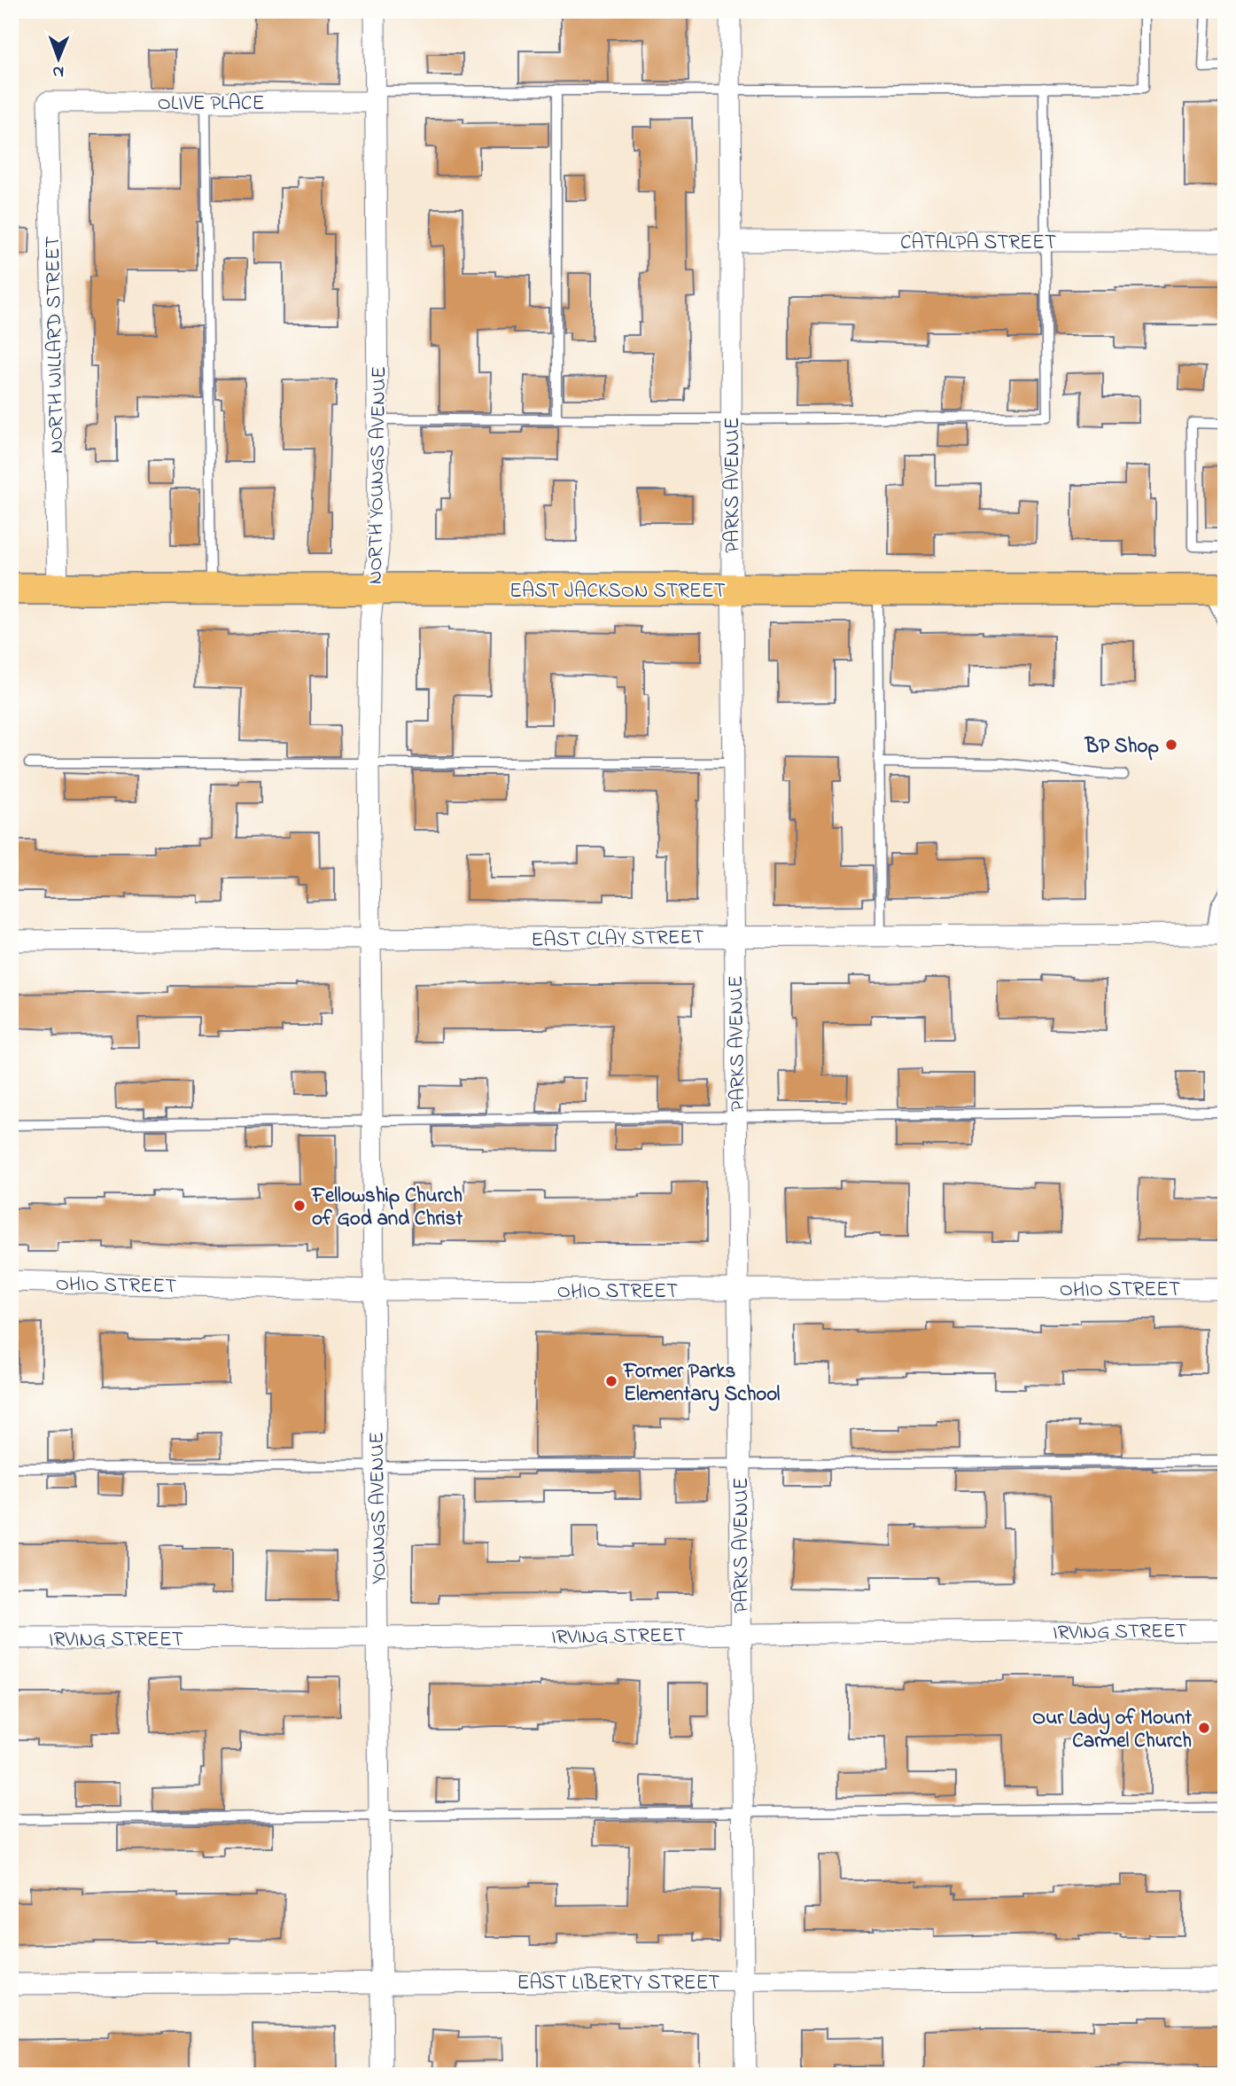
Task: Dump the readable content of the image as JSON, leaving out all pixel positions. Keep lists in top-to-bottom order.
{
  "streets": {
    "main road": ["EAST JACKSON STREET"],
    "street": [
      "OLIVE PLACE",
      "CATALPA STREET",
      "NORTH WILLARD STREET",
      "NORTH YOUNGS AVENUE",
      "PARKS AVENUE",
      "EAST CLAY STREET",
      "OHIO STREET",
      "YOUNGS AVENUE",
      "IRVING STREET",
      "EAST LIBERTY STREET"
    ]
  },
  "crossings": [
    ["OLIVE PLACE", "NORTH WILLARD STREET"],
    ["OLIVE PLACE", "NORTH YOUNGS AVENUE"],
    ["CATALPA STREET", "PARKS AVENUE"],
    ["NORTH WILLARD STREET", "EAST JACKSON STREET"],
    ["NORTH YOUNGS AVENUE", "EAST JACKSON STREET"],
    ["NORTH YOUNGS AVENUE", "EAST CLAY STREET"],
    ["NORTH YOUNGS AVENUE", "YOUNGS AVENUE"],
    ["PARKS AVENUE", "EAST JACKSON STREET"],
    ["PARKS AVENUE", "EAST CLAY STREET"],
    ["PARKS AVENUE", "OHIO STREET"],
    ["PARKS AVENUE", "IRVING STREET"],
    ["PARKS AVENUE", "EAST LIBERTY STREET"],
    ["EAST CLAY STREET", "YOUNGS AVENUE"],
    ["OHIO STREET", "YOUNGS AVENUE"],
    ["YOUNGS AVENUE", "IRVING STREET"],
    ["YOUNGS AVENUE", "EAST LIBERTY STREET"]
  ],
  "places": [
    "BP Shop",
    "Fellowship Church of God and Christ",
    "Former Parks Elementary School",
    "Our Lady of Mount Carmel Church"
  ],
  "north": "bottom"
}
